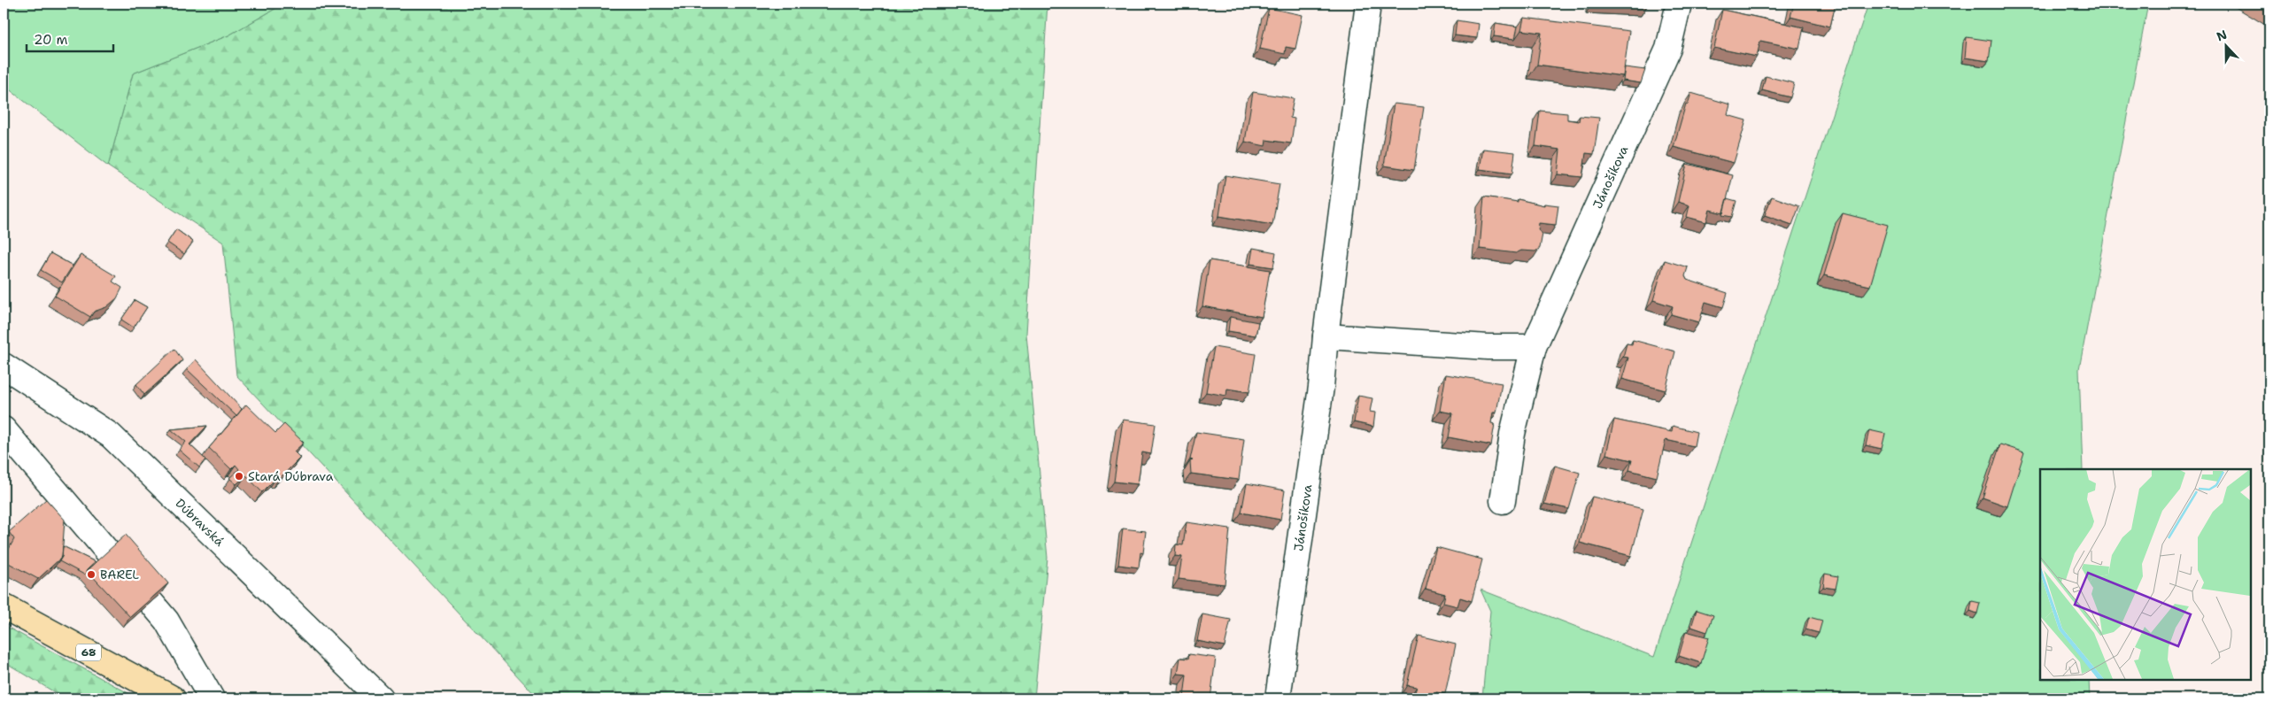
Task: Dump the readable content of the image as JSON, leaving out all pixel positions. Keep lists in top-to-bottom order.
{
  "streets": {
    "main road": ["68"],
    "street": ["Jánošíkova", "Dúbravská"]
  },
  "places": ["Stará Dúbrava", "BAREL"],
  "scale_bar": "20 m",
  "north": "top"
}
